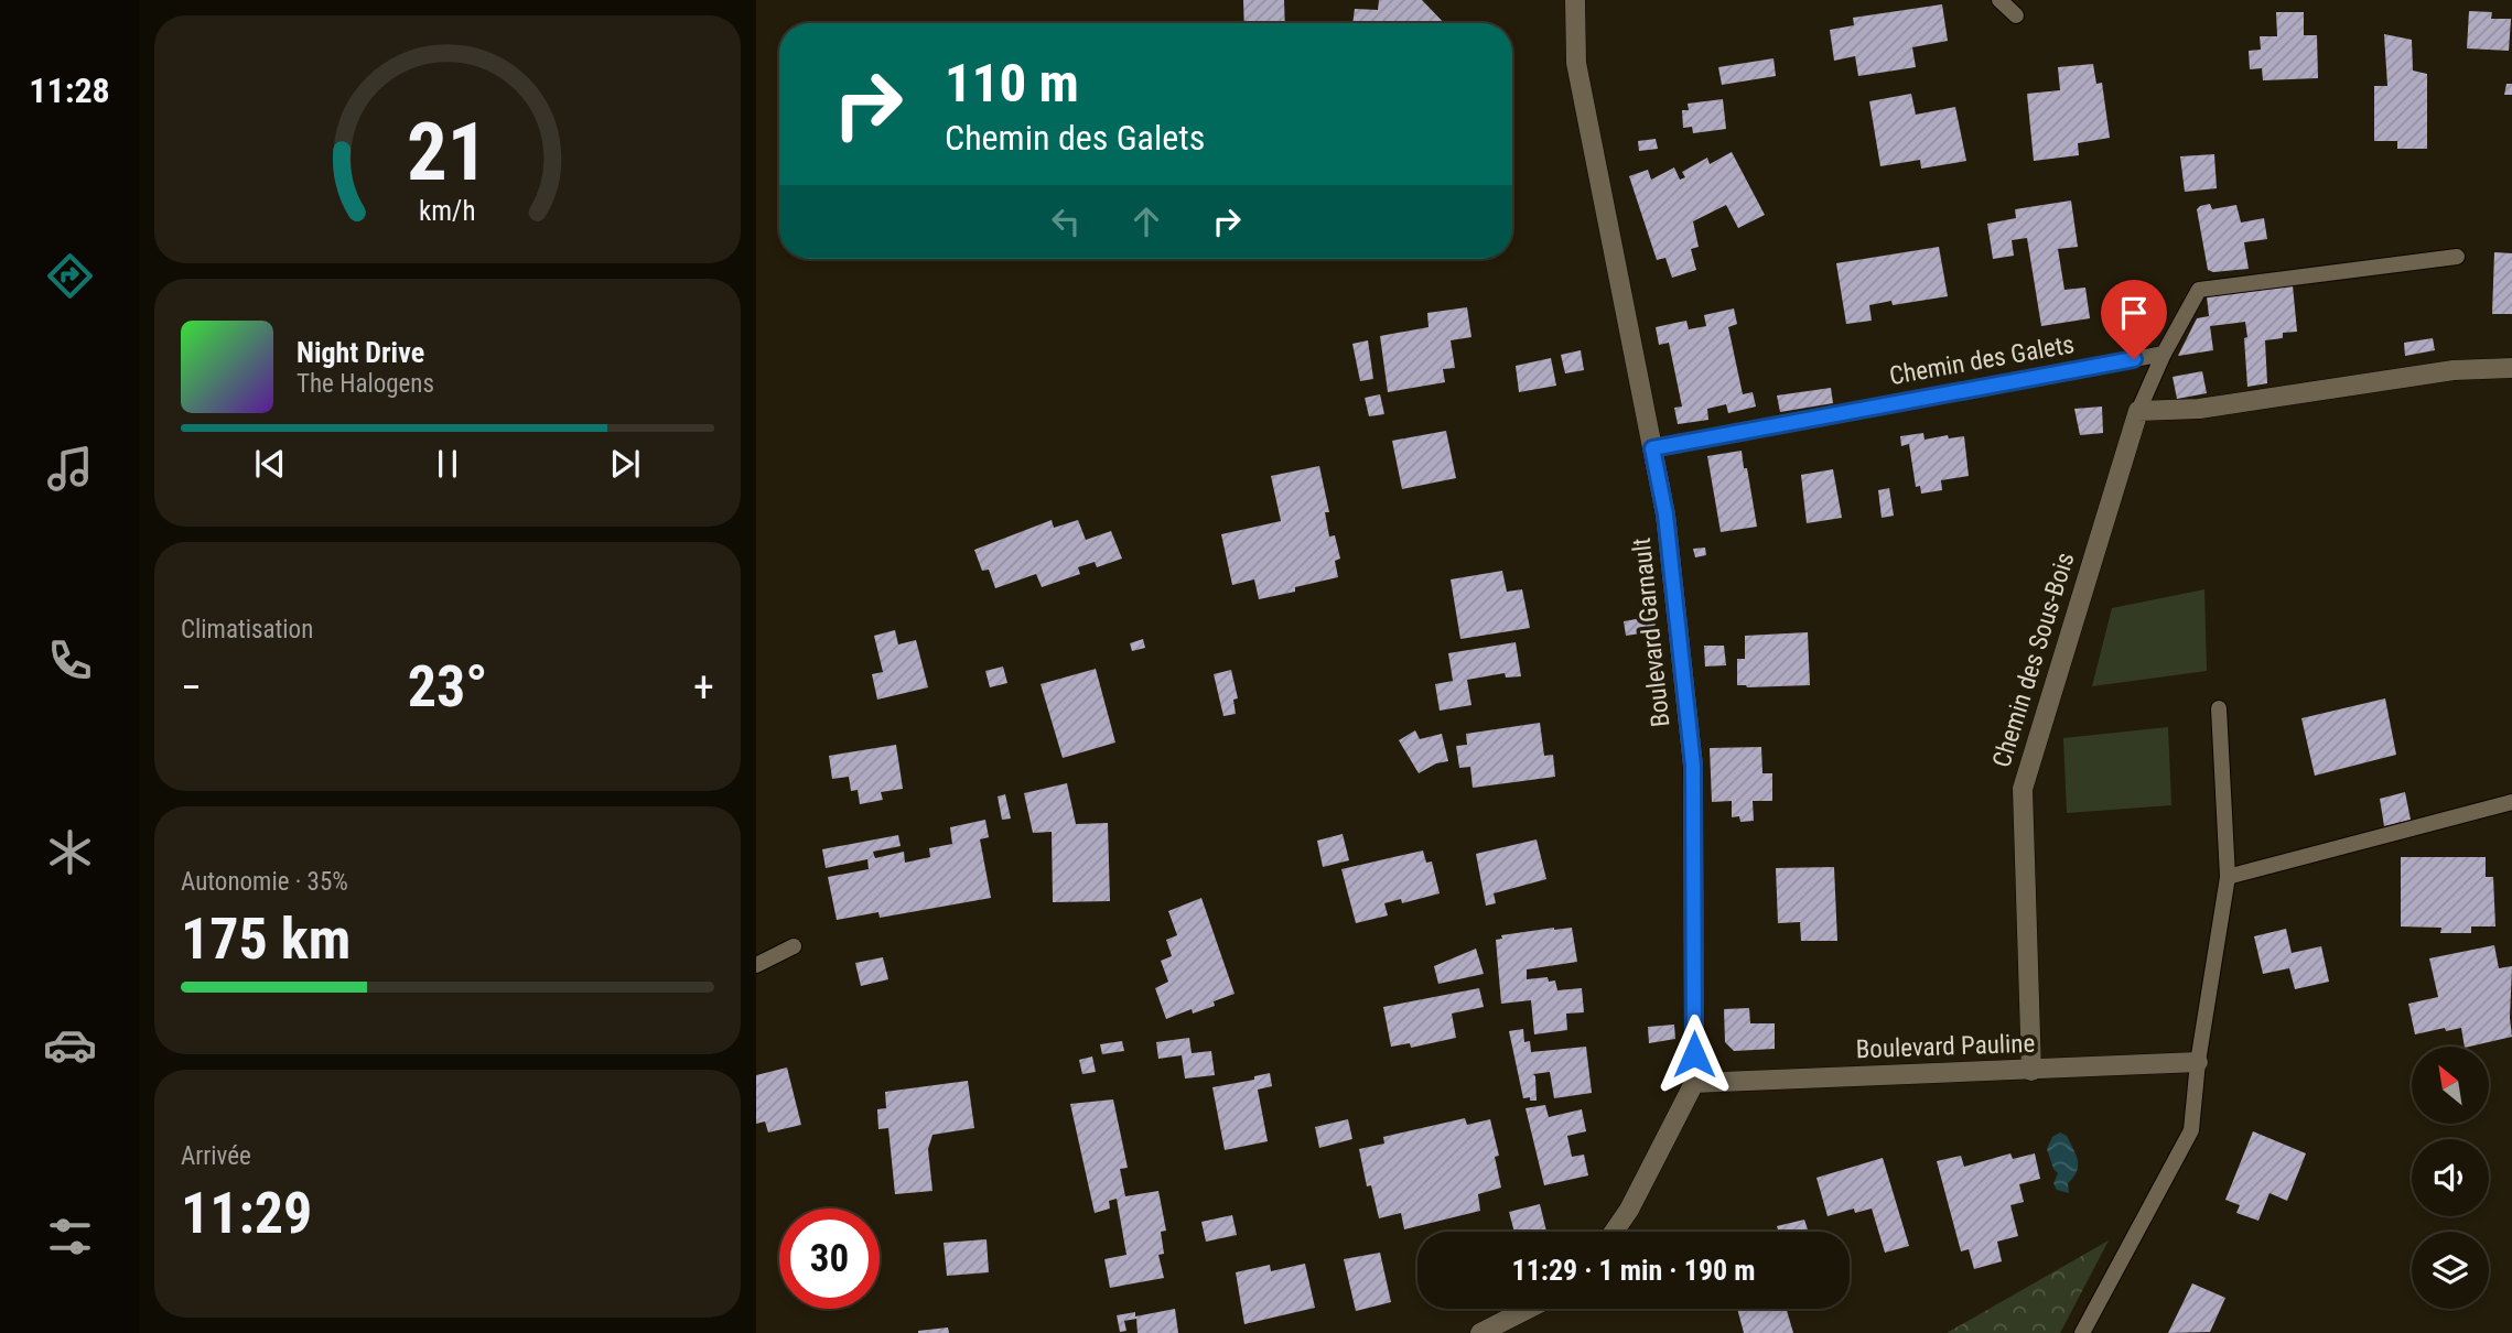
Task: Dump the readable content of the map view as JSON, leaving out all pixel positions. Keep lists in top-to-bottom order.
{
  "streets": {
    "street": ["Boulevard Garnault", "Chemin des Sous-Bois", "Boulevard Pauline"],
    "lane": ["Chemin des Galets"]
  },
  "crossings": [
    ["Chemin des Galets", "Boulevard Garnault"],
    ["Boulevard Garnault", "Boulevard Pauline"],
    ["Chemin des Sous-Bois", "Boulevard Pauline"]
  ],
  "north": "top left",
  "page": {
    "tabs": "11:28",
    "turn": ["110 m", "Chemin des Galets"],
    "song": ["Night Drive", "The Halogens"],
    "tile": [
      "Climatisation",
      ["Autonomie · 35%", "175 km"],
      ["Arrivée", "11:29"]
    ],
    "heat": ["−", "23°", "+"],
    "limit": "30",
    "trip": "11:29 · 1 min · 190 m",
    "gauge": ["21", "km/h"]
  }
}
